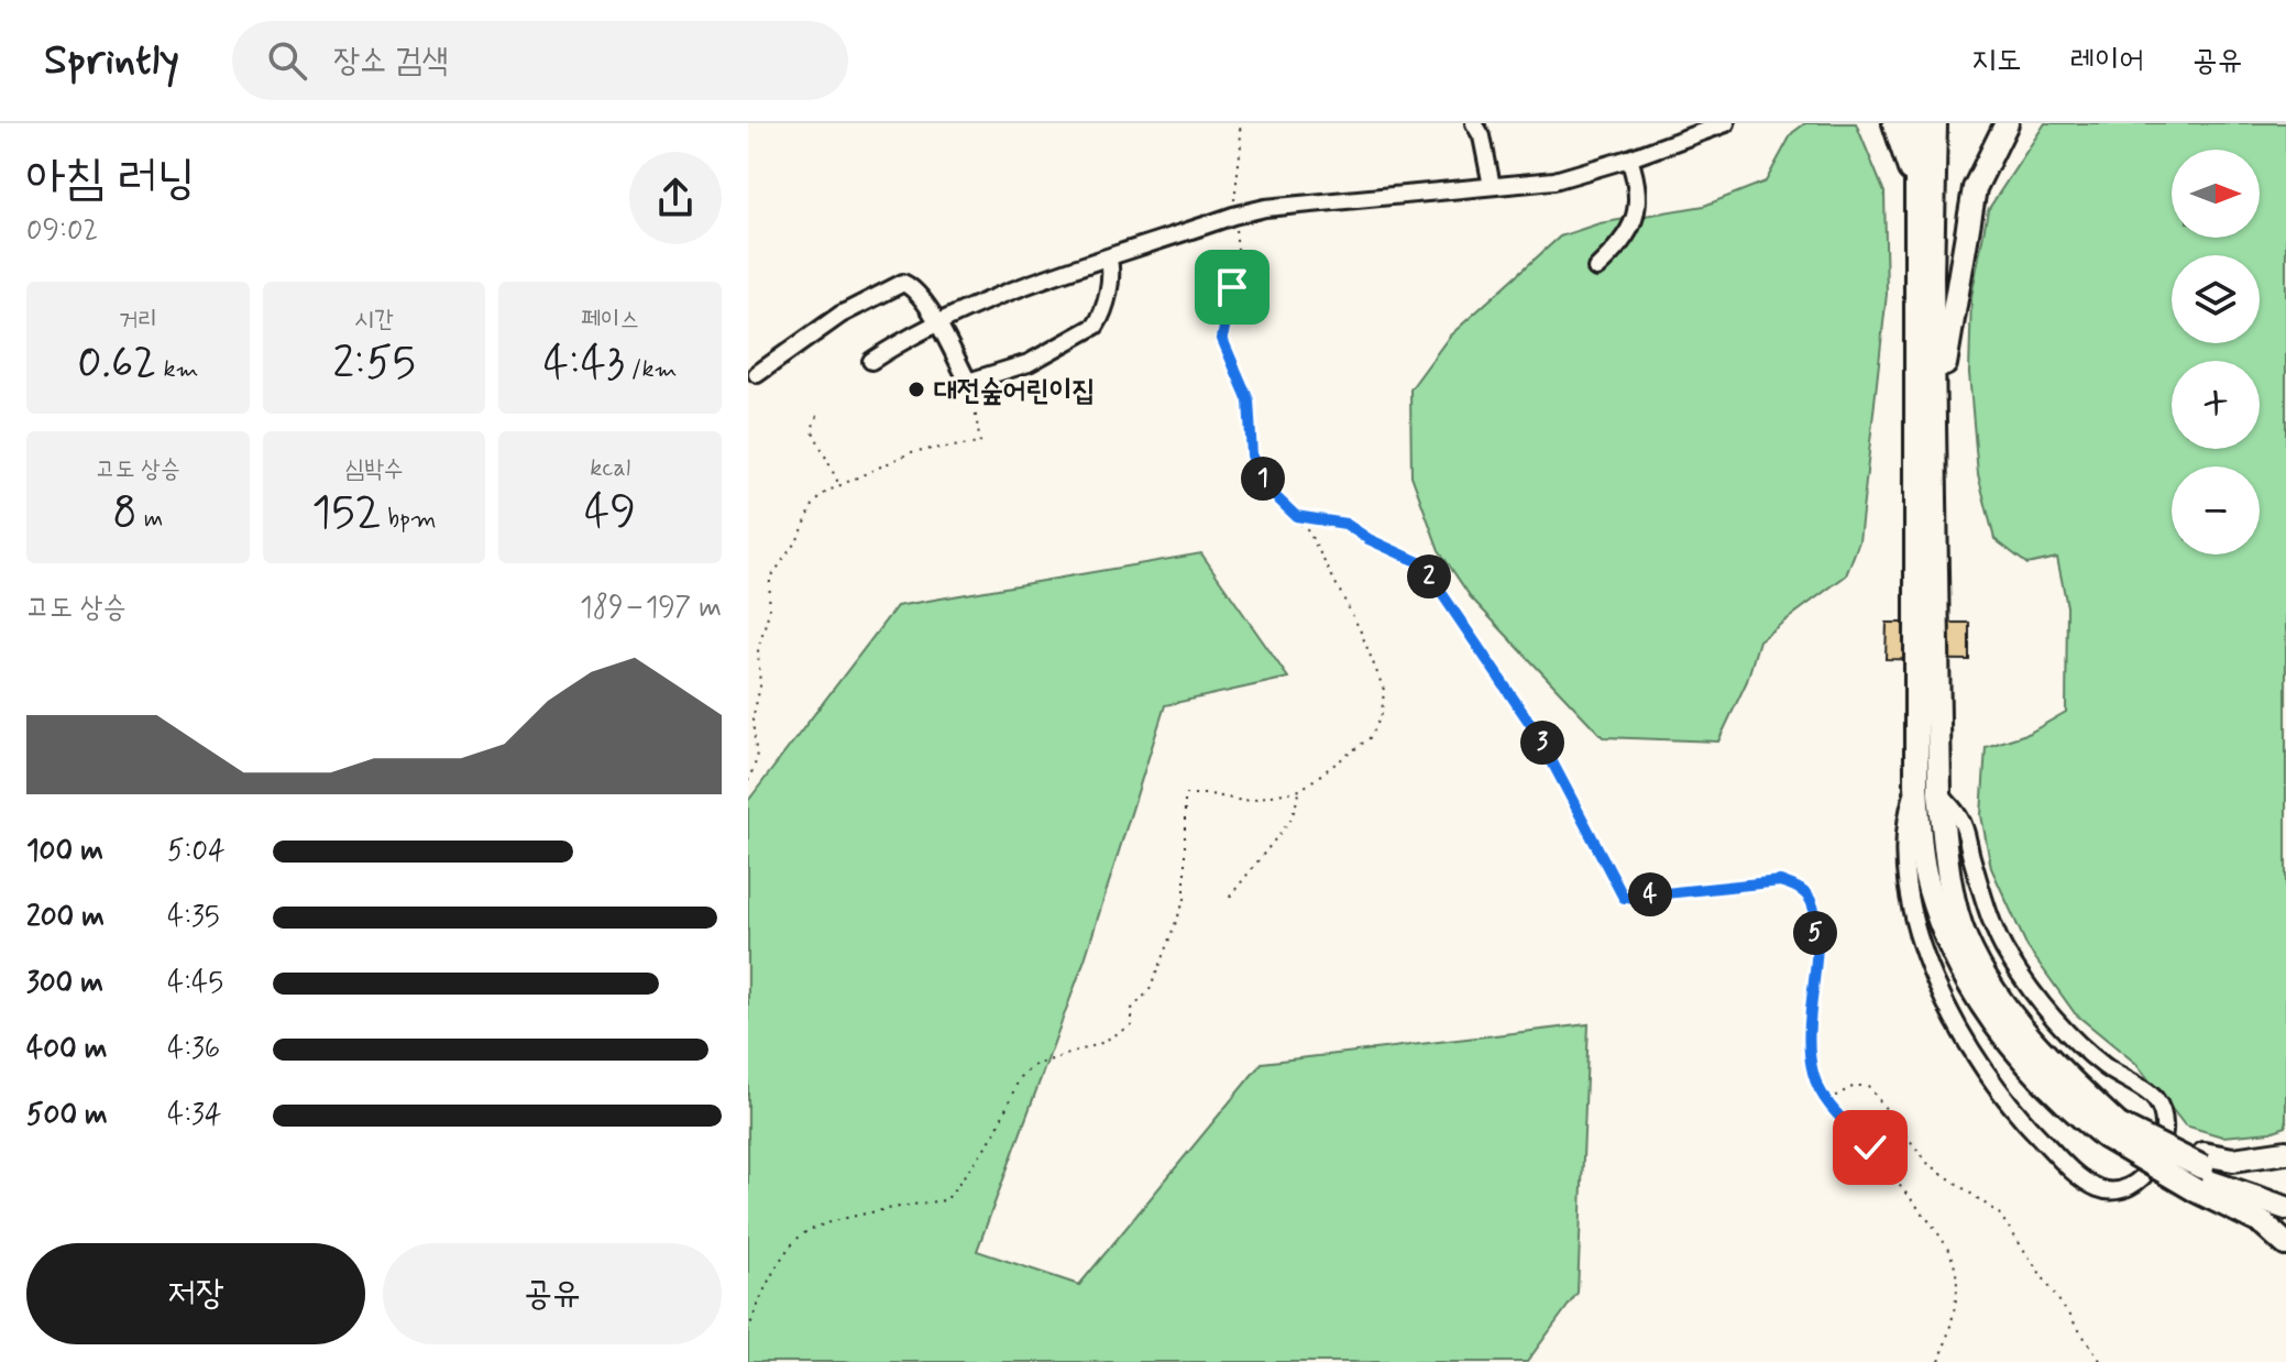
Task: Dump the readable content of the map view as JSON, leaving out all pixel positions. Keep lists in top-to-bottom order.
{
  "places": ["대전숲어린이집"],
  "north": "right",
  "page": {
    "header": "Sprintly",
    "search": "장소 검색",
    "nav": ["지도", "레이어", "공유"],
    "heading": ["아침 러닝", "09:02"],
    "map_buttons": ["+", "−"],
    "stats": [
      ["거리", "0.62 km"],
      ["시간", "2:55"],
      ["페이스", "4:43 /km"],
      ["고도 상승", "8 m"],
      ["심박수", "152 bpm"],
      ["kcal", "49"]
    ],
    "pins": [
      "1",
      "2",
      "3",
      "4",
      "5"
    ],
    "chart": ["고도 상승", "189–197 m"],
    "list": [
      {
        "name": "100 m",
        "note": "5:04"
      },
      {
        "name": "200 m",
        "note": "4:35"
      },
      {
        "name": "300 m",
        "note": "4:45"
      },
      {
        "name": "400 m",
        "note": "4:36"
      },
      {
        "name": "500 m",
        "note": "4:34"
      }
    ],
    "buttons": ["저장", "공유"]
  }
}
